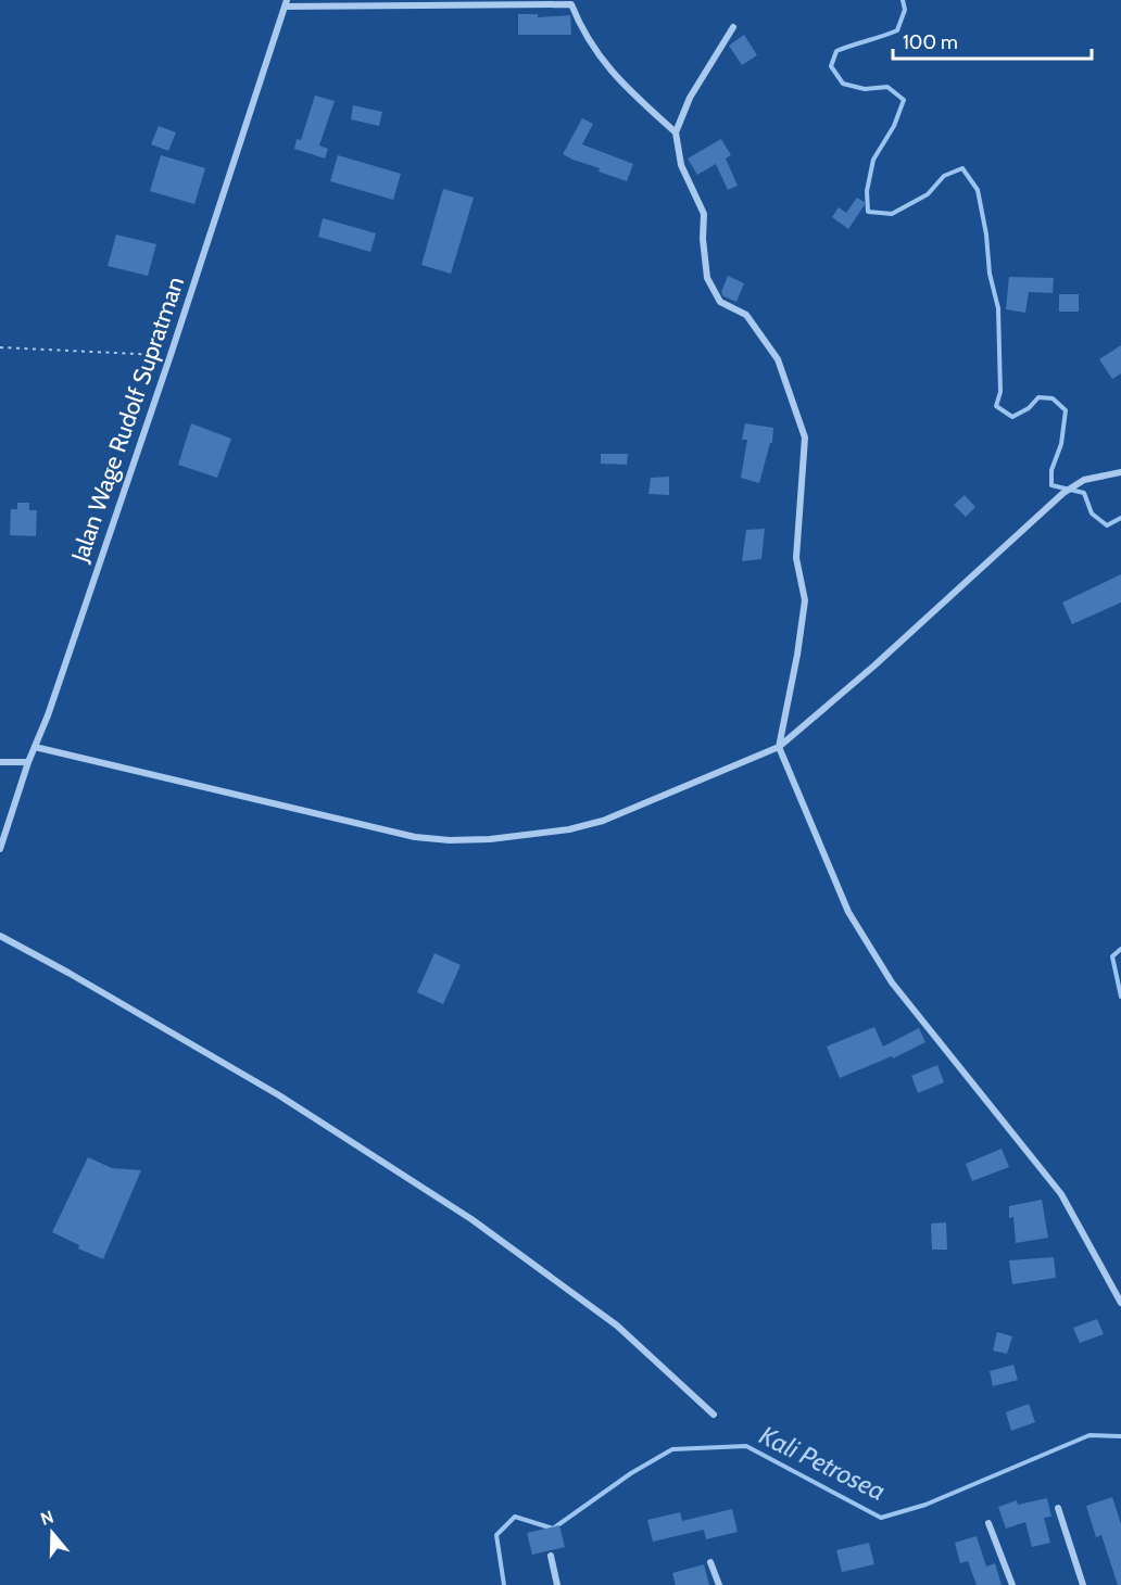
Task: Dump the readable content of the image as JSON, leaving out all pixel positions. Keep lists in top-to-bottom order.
{
  "streets": {
    "street": ["Jalan Wage Rudolf Supratman"]
  },
  "water": ["Kali Petrosea"],
  "scale_bar": "100 m",
  "north": "top"
}
